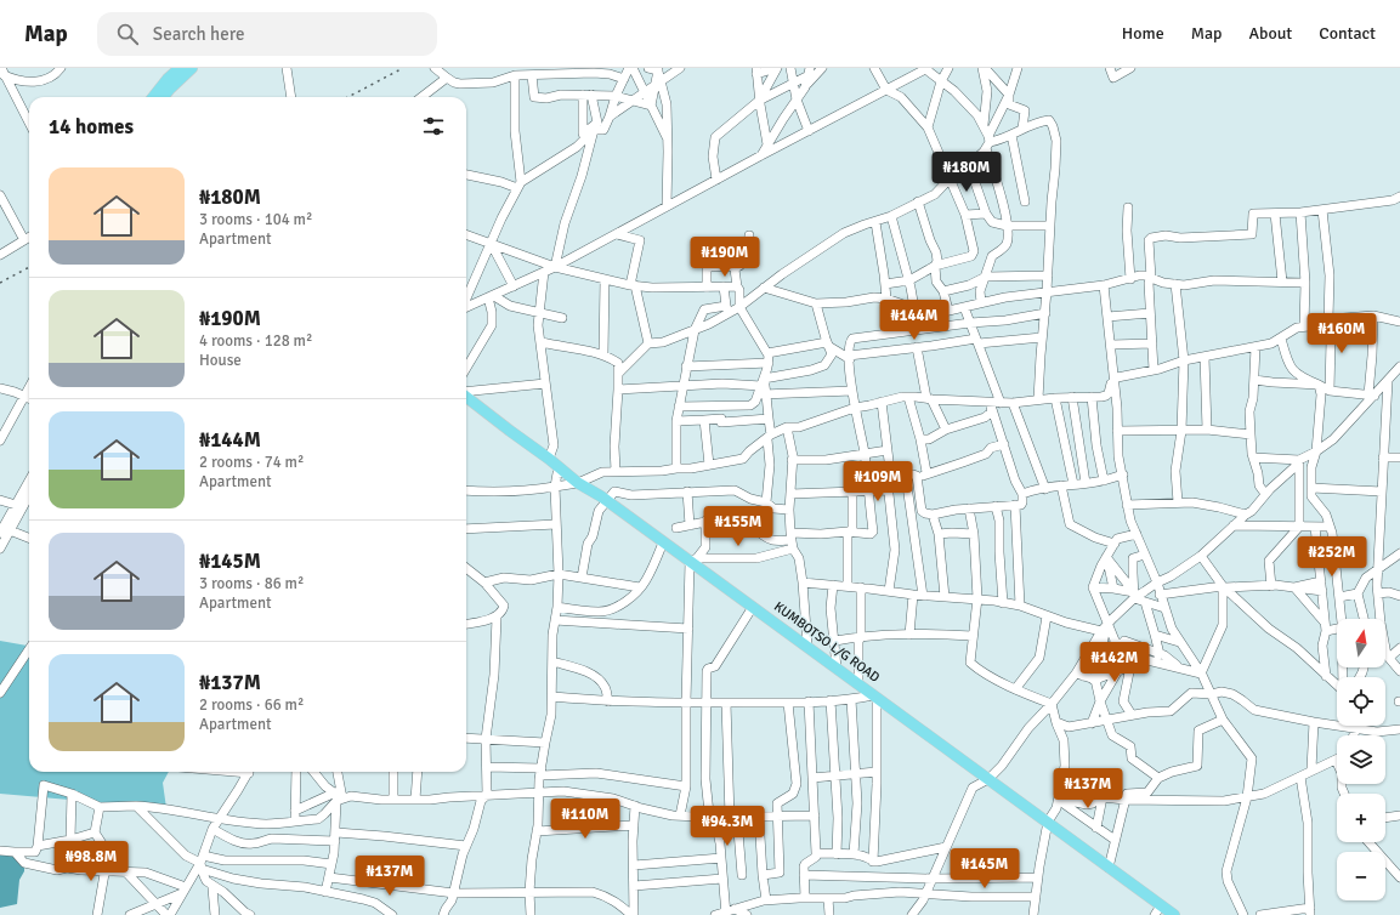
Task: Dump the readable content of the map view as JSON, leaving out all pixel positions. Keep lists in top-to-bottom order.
{
  "streets": {
    "main road": ["KUMBOTSO L/G ROAD"]
  },
  "north": "top",
  "page": {
    "header": "Map",
    "search": "Search here",
    "nav": [
      "Home",
      "Map",
      "About",
      "Contact"
    ],
    "heading": "14 homes",
    "price": [
      "₦180M",
      "₦190M",
      "₦144M",
      "₦160M",
      "₦109M",
      "₦155M",
      "₦252M",
      "₦142M",
      "₦137M",
      "₦110M",
      "₦94.3M",
      "₦98.8M",
      "₦145M",
      "₦137M"
    ],
    "list": [
      {
        "name": "₦180M",
        "note": "3 rooms · 104 m² · Apartment"
      },
      {
        "name": "₦190M",
        "note": "4 rooms · 128 m² · House"
      },
      {
        "name": "₦144M",
        "note": "2 rooms · 74 m² · Apartment"
      },
      {
        "name": "₦145M",
        "note": "3 rooms · 86 m² · Apartment"
      },
      {
        "name": "₦137M",
        "note": "2 rooms · 66 m² · Apartment"
      }
    ],
    "map_buttons": ["+", "−"]
  }
}
